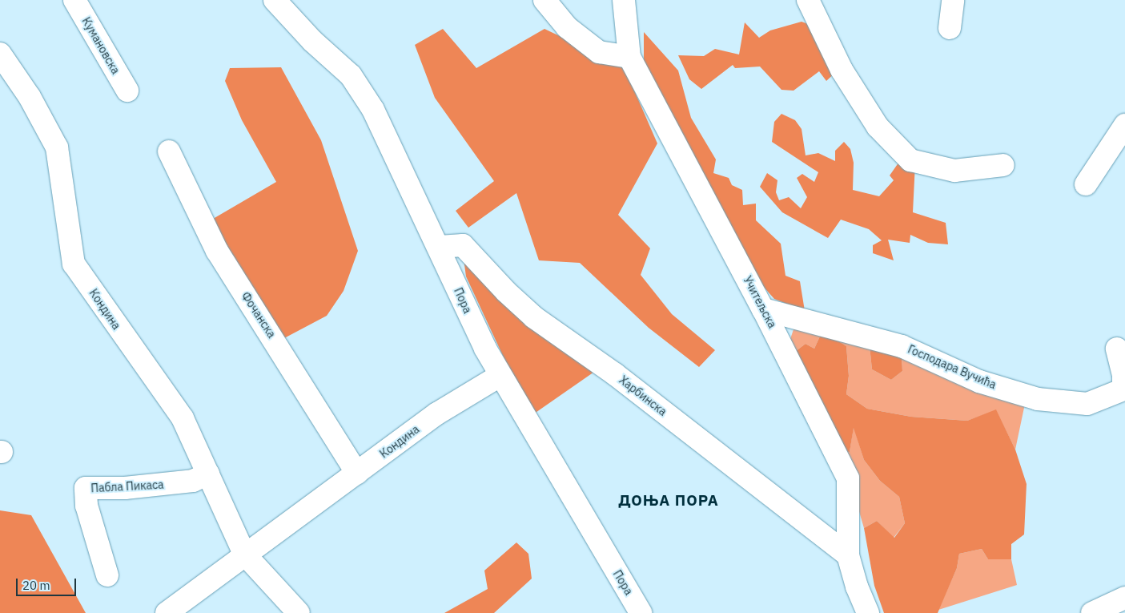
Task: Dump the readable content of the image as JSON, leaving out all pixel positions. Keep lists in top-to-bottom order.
{
  "streets": {
    "street": [
      "Кумановска",
      "Пора",
      "Учитељска",
      "Кондина",
      "Фочанска",
      "Господара Вучића",
      "Харбинска",
      "Пабла Пикаса"
    ]
  },
  "crossings": [
    ["Пора", "Кондина"],
    ["Пора", "Харбинска"],
    ["Учитељска", "Господара Вучића"],
    ["Учитељска", "Харбинска"],
    ["Кондина", "Фочанска"],
    ["Кондина", "Пабла Пикаса"]
  ],
  "districts": ["ДОЊА ПОРА"],
  "scale_bar": "20 m"
}
